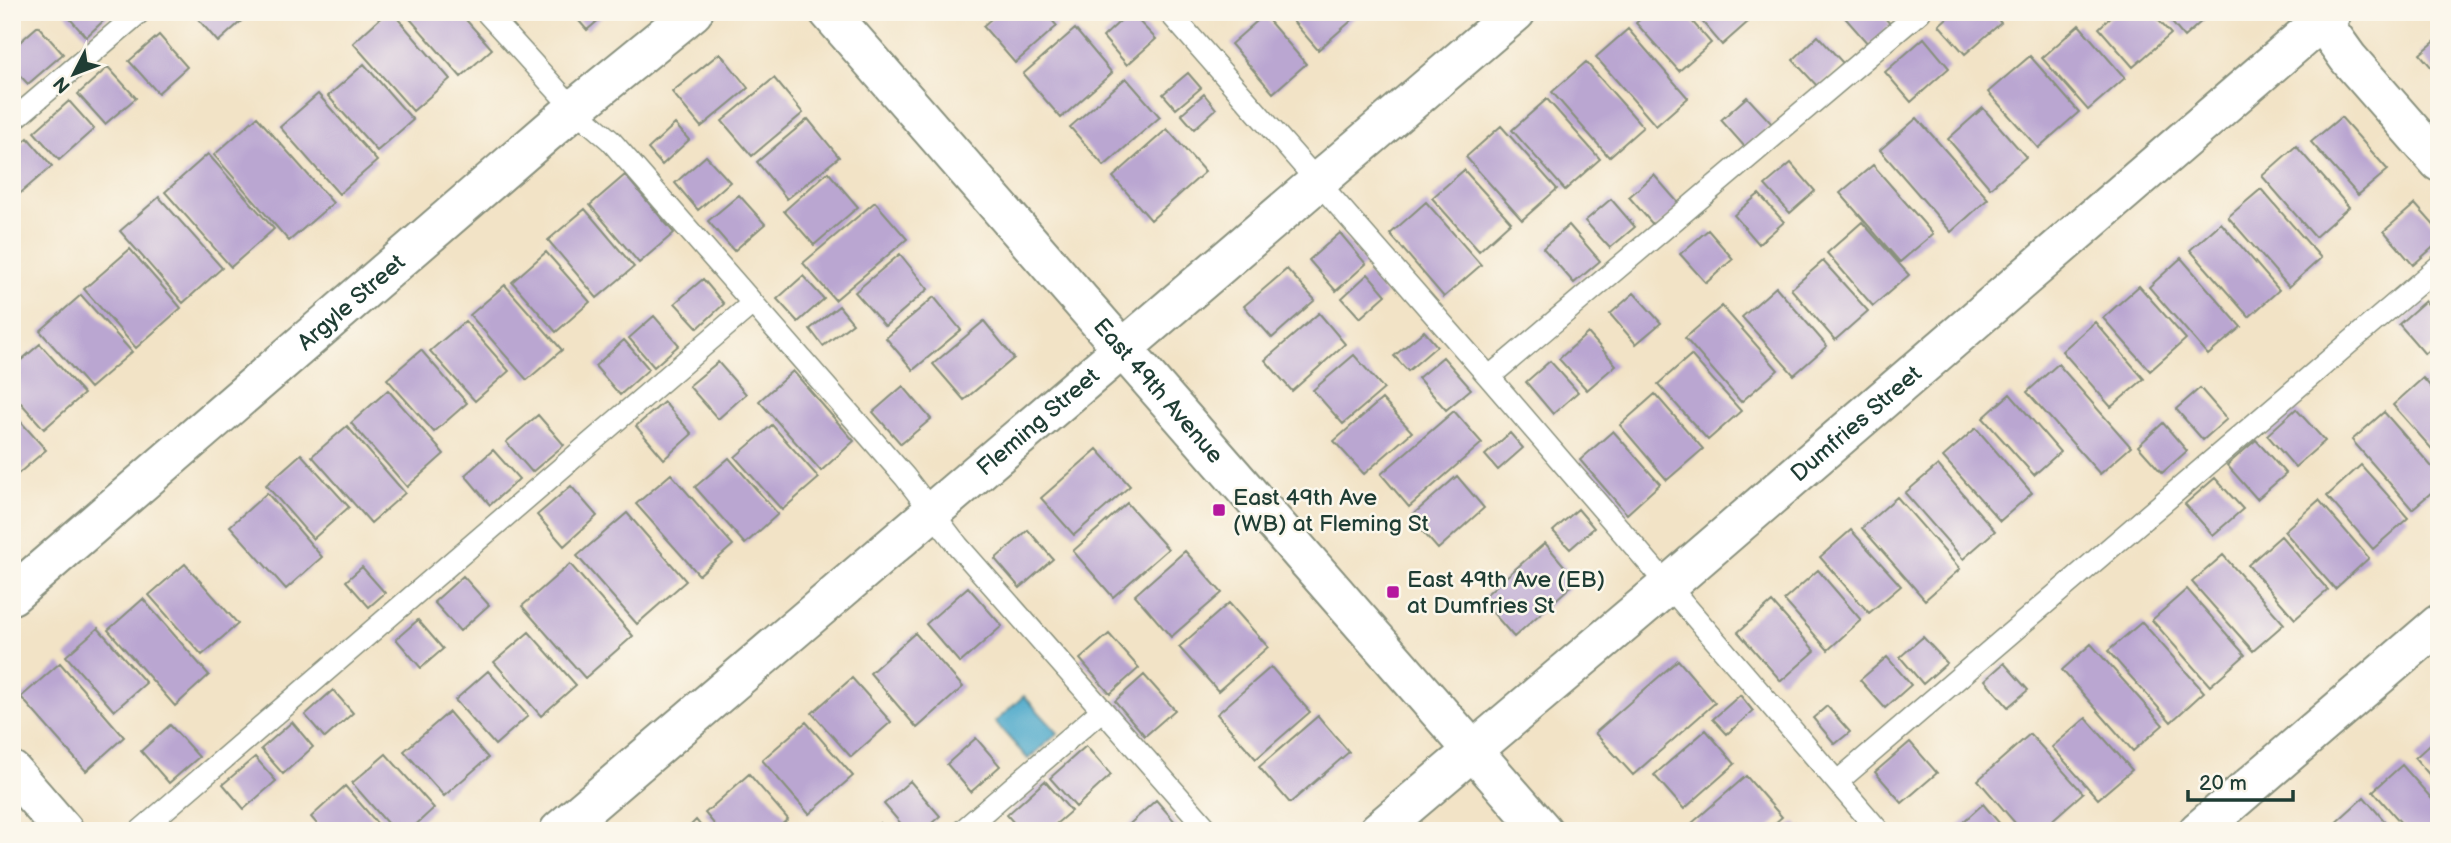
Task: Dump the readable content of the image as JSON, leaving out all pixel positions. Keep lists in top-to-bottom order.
{
  "streets": {
    "street": [
      "Argyle Street",
      "East 49th Avenue",
      "Fleming Street",
      "Dumfries Street"
    ]
  },
  "crossings": [
    ["East 49th Avenue", "Fleming Street"],
    ["East 49th Avenue", "Dumfries Street"]
  ],
  "places": {
    "transit": ["East 49th Ave (WB) at Fleming St", "East 49th Ave (EB) at Dumfries St"]
  },
  "scale_bar": "20 m",
  "north": "bottom left"
}
